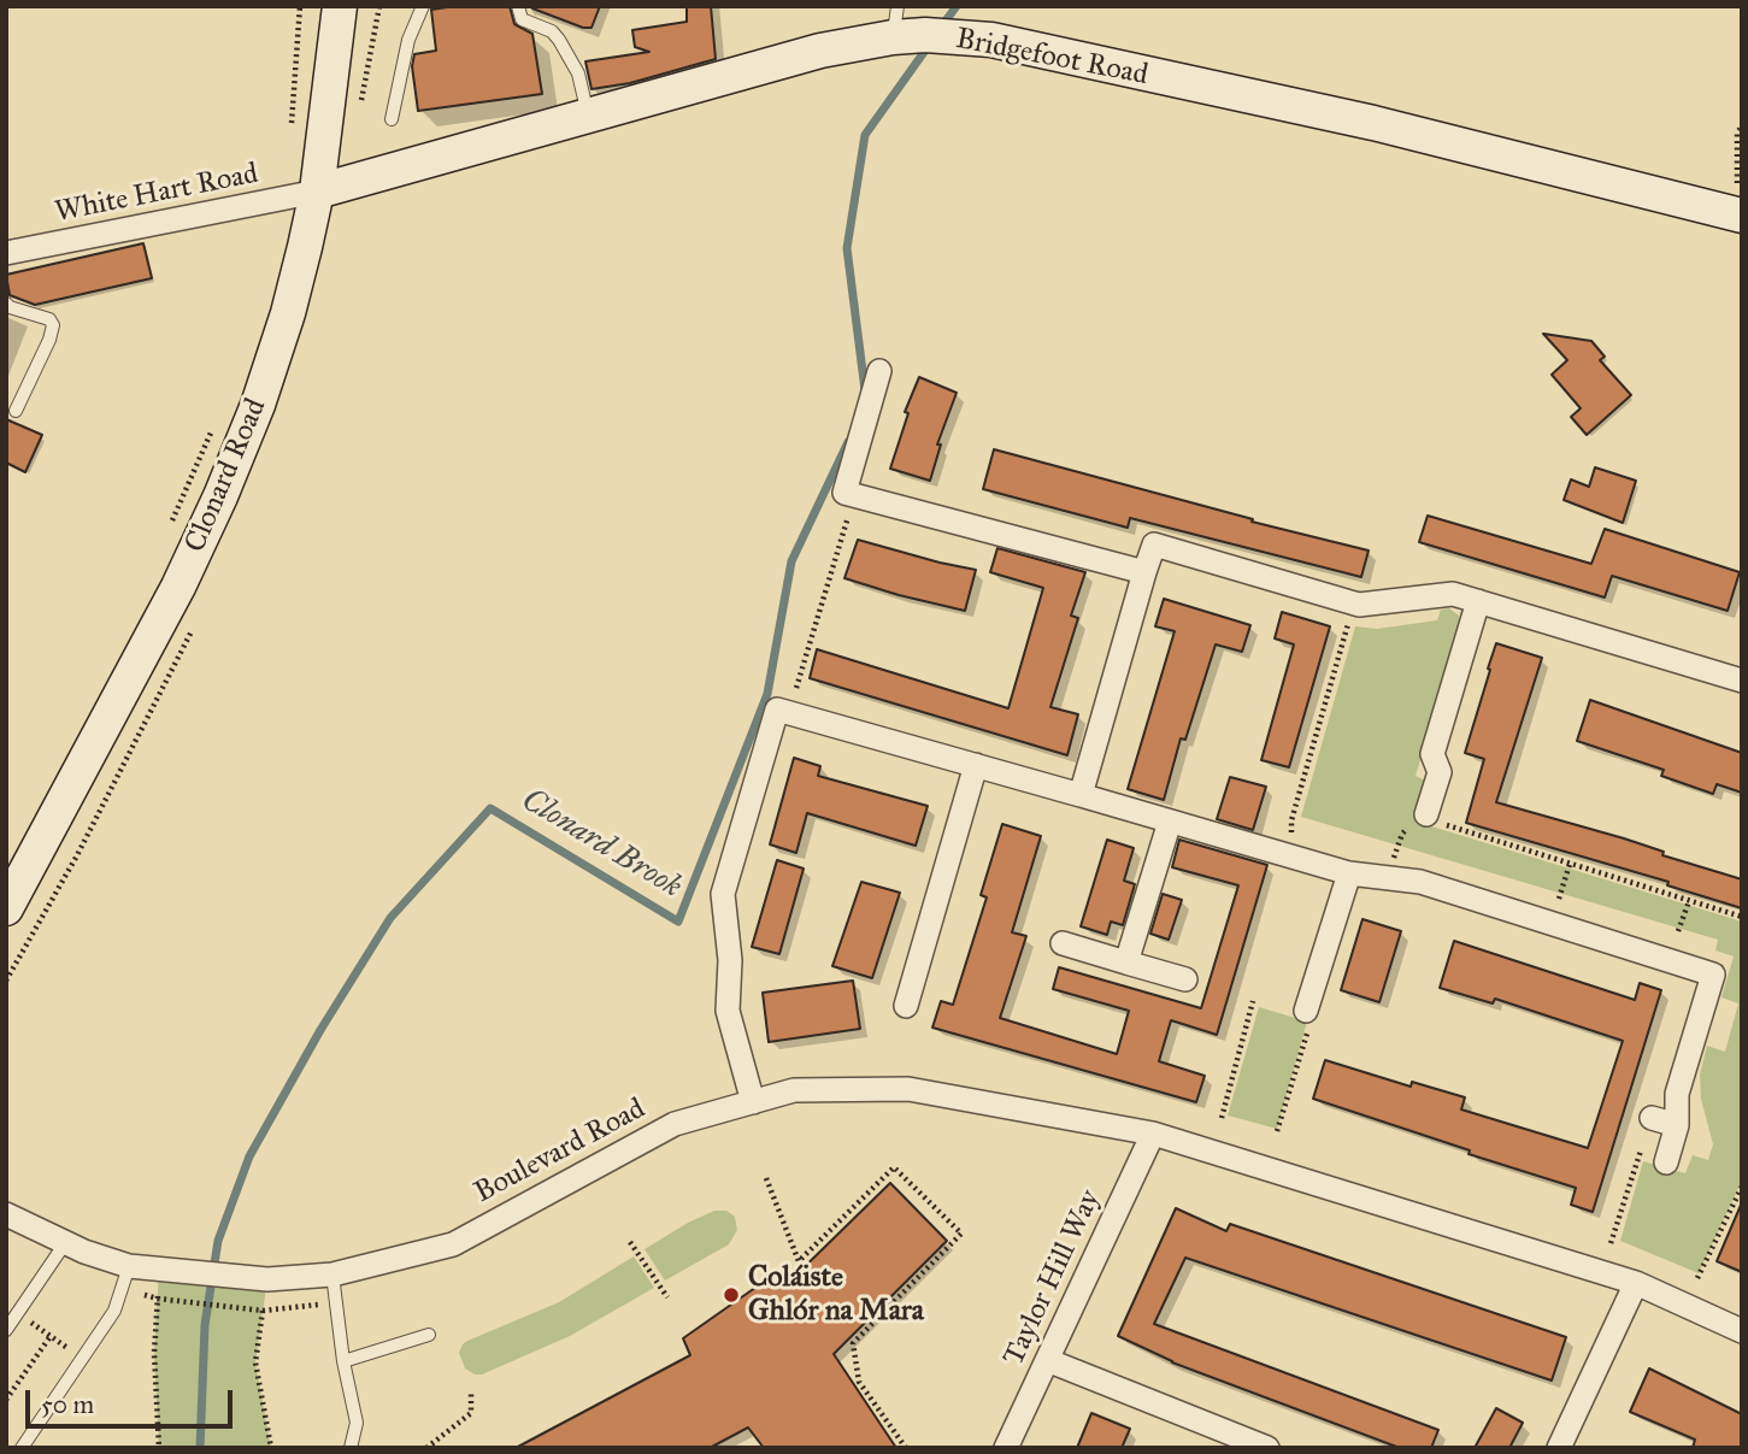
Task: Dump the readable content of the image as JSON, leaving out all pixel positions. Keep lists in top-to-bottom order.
{
  "streets": {
    "street": [
      "Bridgefoot Road",
      "White Hart Road",
      "Clonard Road",
      "Boulevard Road",
      "Taylor Hill Way"
    ]
  },
  "crossings": [
    ["Bridgefoot Road", "White Hart Road"],
    ["Bridgefoot Road", "Clonard Road"],
    ["White Hart Road", "Clonard Road"],
    ["Boulevard Road", "Taylor Hill Way"]
  ],
  "water": ["Clonard Brook"],
  "places": ["Coláiste Ghlór na Mara"],
  "scale_bar": "50 m"
}
